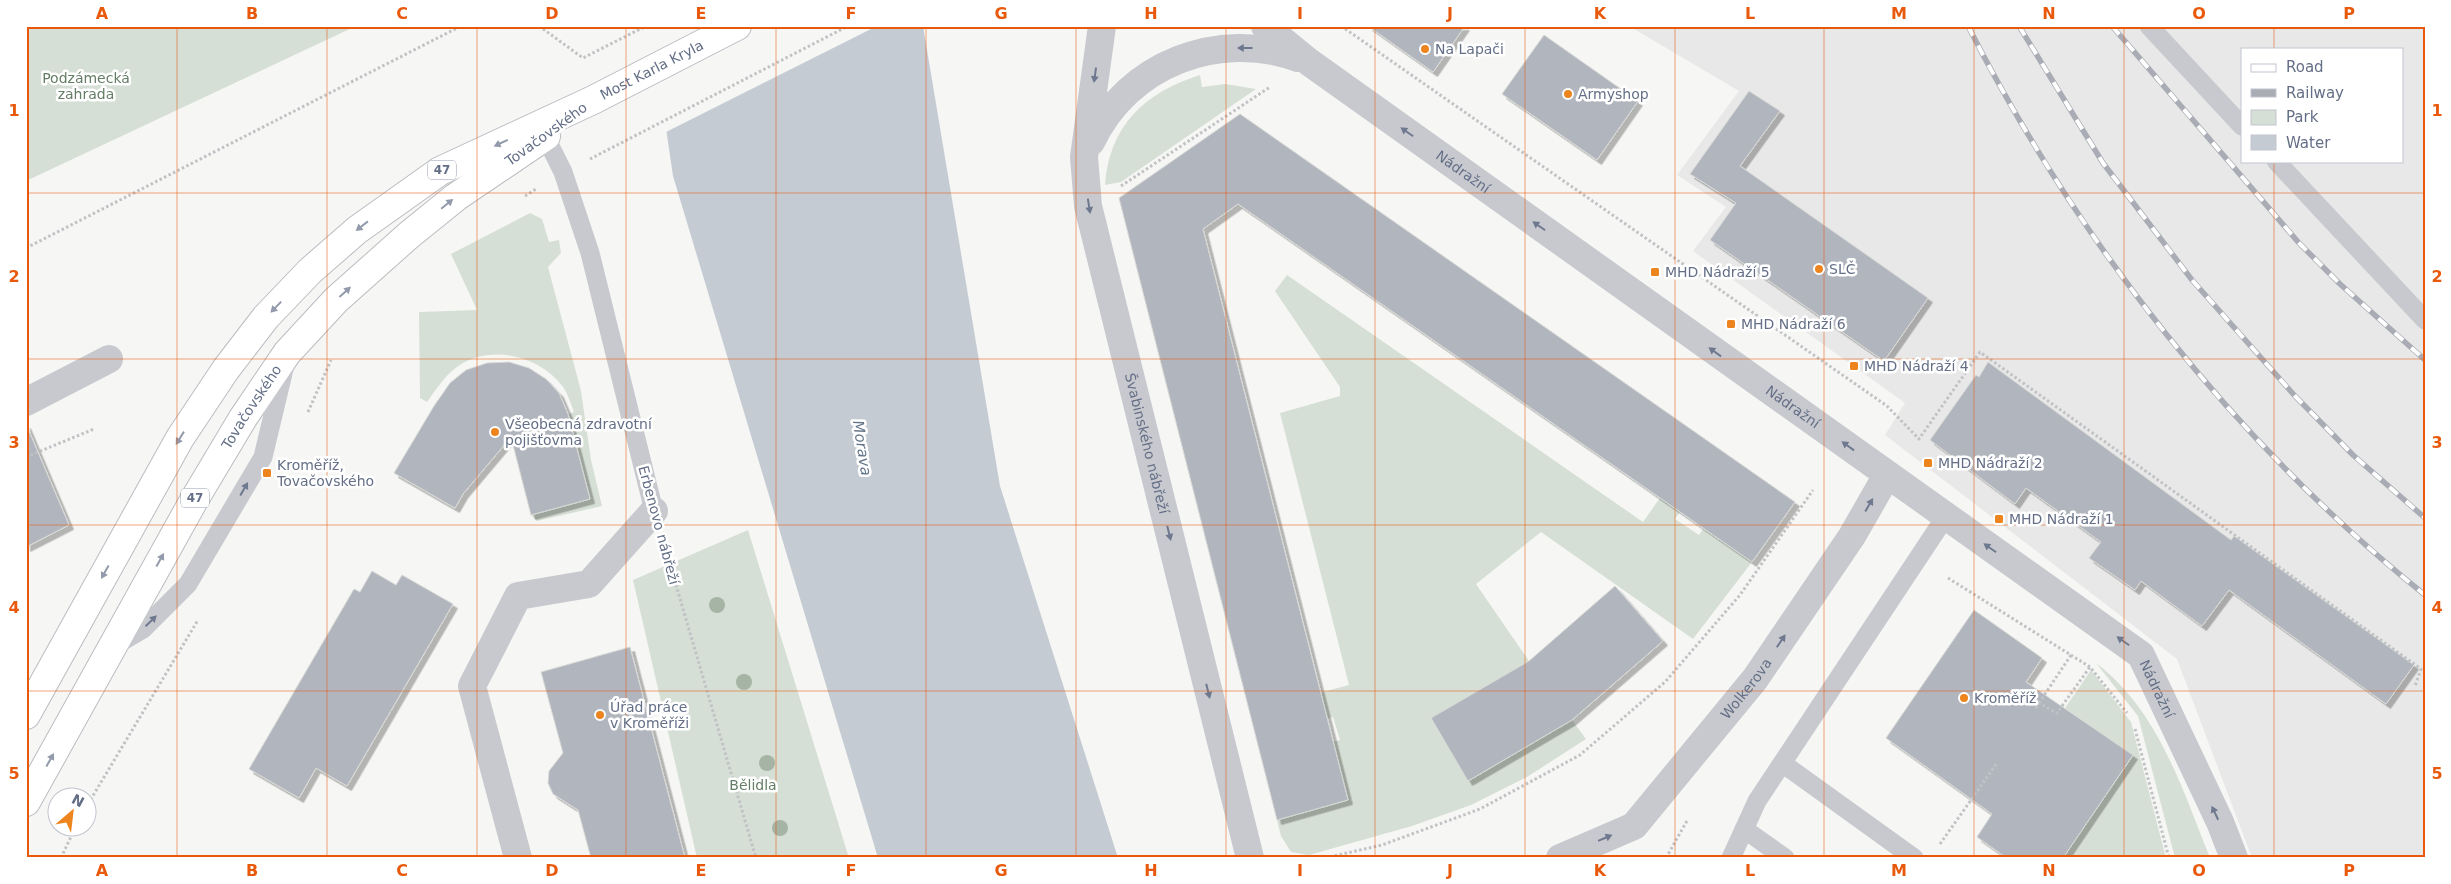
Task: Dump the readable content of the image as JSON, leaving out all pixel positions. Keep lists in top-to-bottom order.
{
  "streets": {
    "main road": ["Most Karla Kryla", "Tovačovského", "47"],
    "street": ["Nádražní", "Švabinského nábřeží", "Wolkerova"],
    "lane": ["Erbenovo nábřeží"]
  },
  "crossings": [
    ["Most Karla Kryla", "Tovačovského"],
    ["Tovačovského", "Erbenovo nábřeží"],
    ["Nádražní", "Wolkerova"]
  ],
  "one_way": ["Nádražní", "Švabinského nábřeží", "Wolkerova"],
  "water": ["Morava"],
  "parks": ["Podzámecká zahrada", "Bělidla"],
  "places": {
    "other": [
      "Na Lapači",
      "Armyshop",
      "SLČ",
      "Všeobecná zdravotní pojišťovma",
      "Kroměříž",
      "Úřad práce v Kroměříži"
    ],
    "transit": [
      "MHD Nádraží 5",
      "MHD Nádraží 6",
      "MHD Nádraží 4",
      "MHD Nádraží 2",
      "Kroměříž, Tovačovského",
      "MHD Nádraží 1"
    ]
  },
  "legend": [
    "Road",
    "Railway",
    "Park",
    "Water"
  ],
  "north": "top right",
  "grid": {
    "columns": [
      "A",
      "B",
      "C",
      "D",
      "E",
      "F",
      "G",
      "H",
      "I",
      "J",
      "K",
      "L",
      "M",
      "N",
      "O",
      "P"
    ],
    "rows": [
      "1",
      "2",
      "3",
      "4",
      "5"
    ]
  }
}
